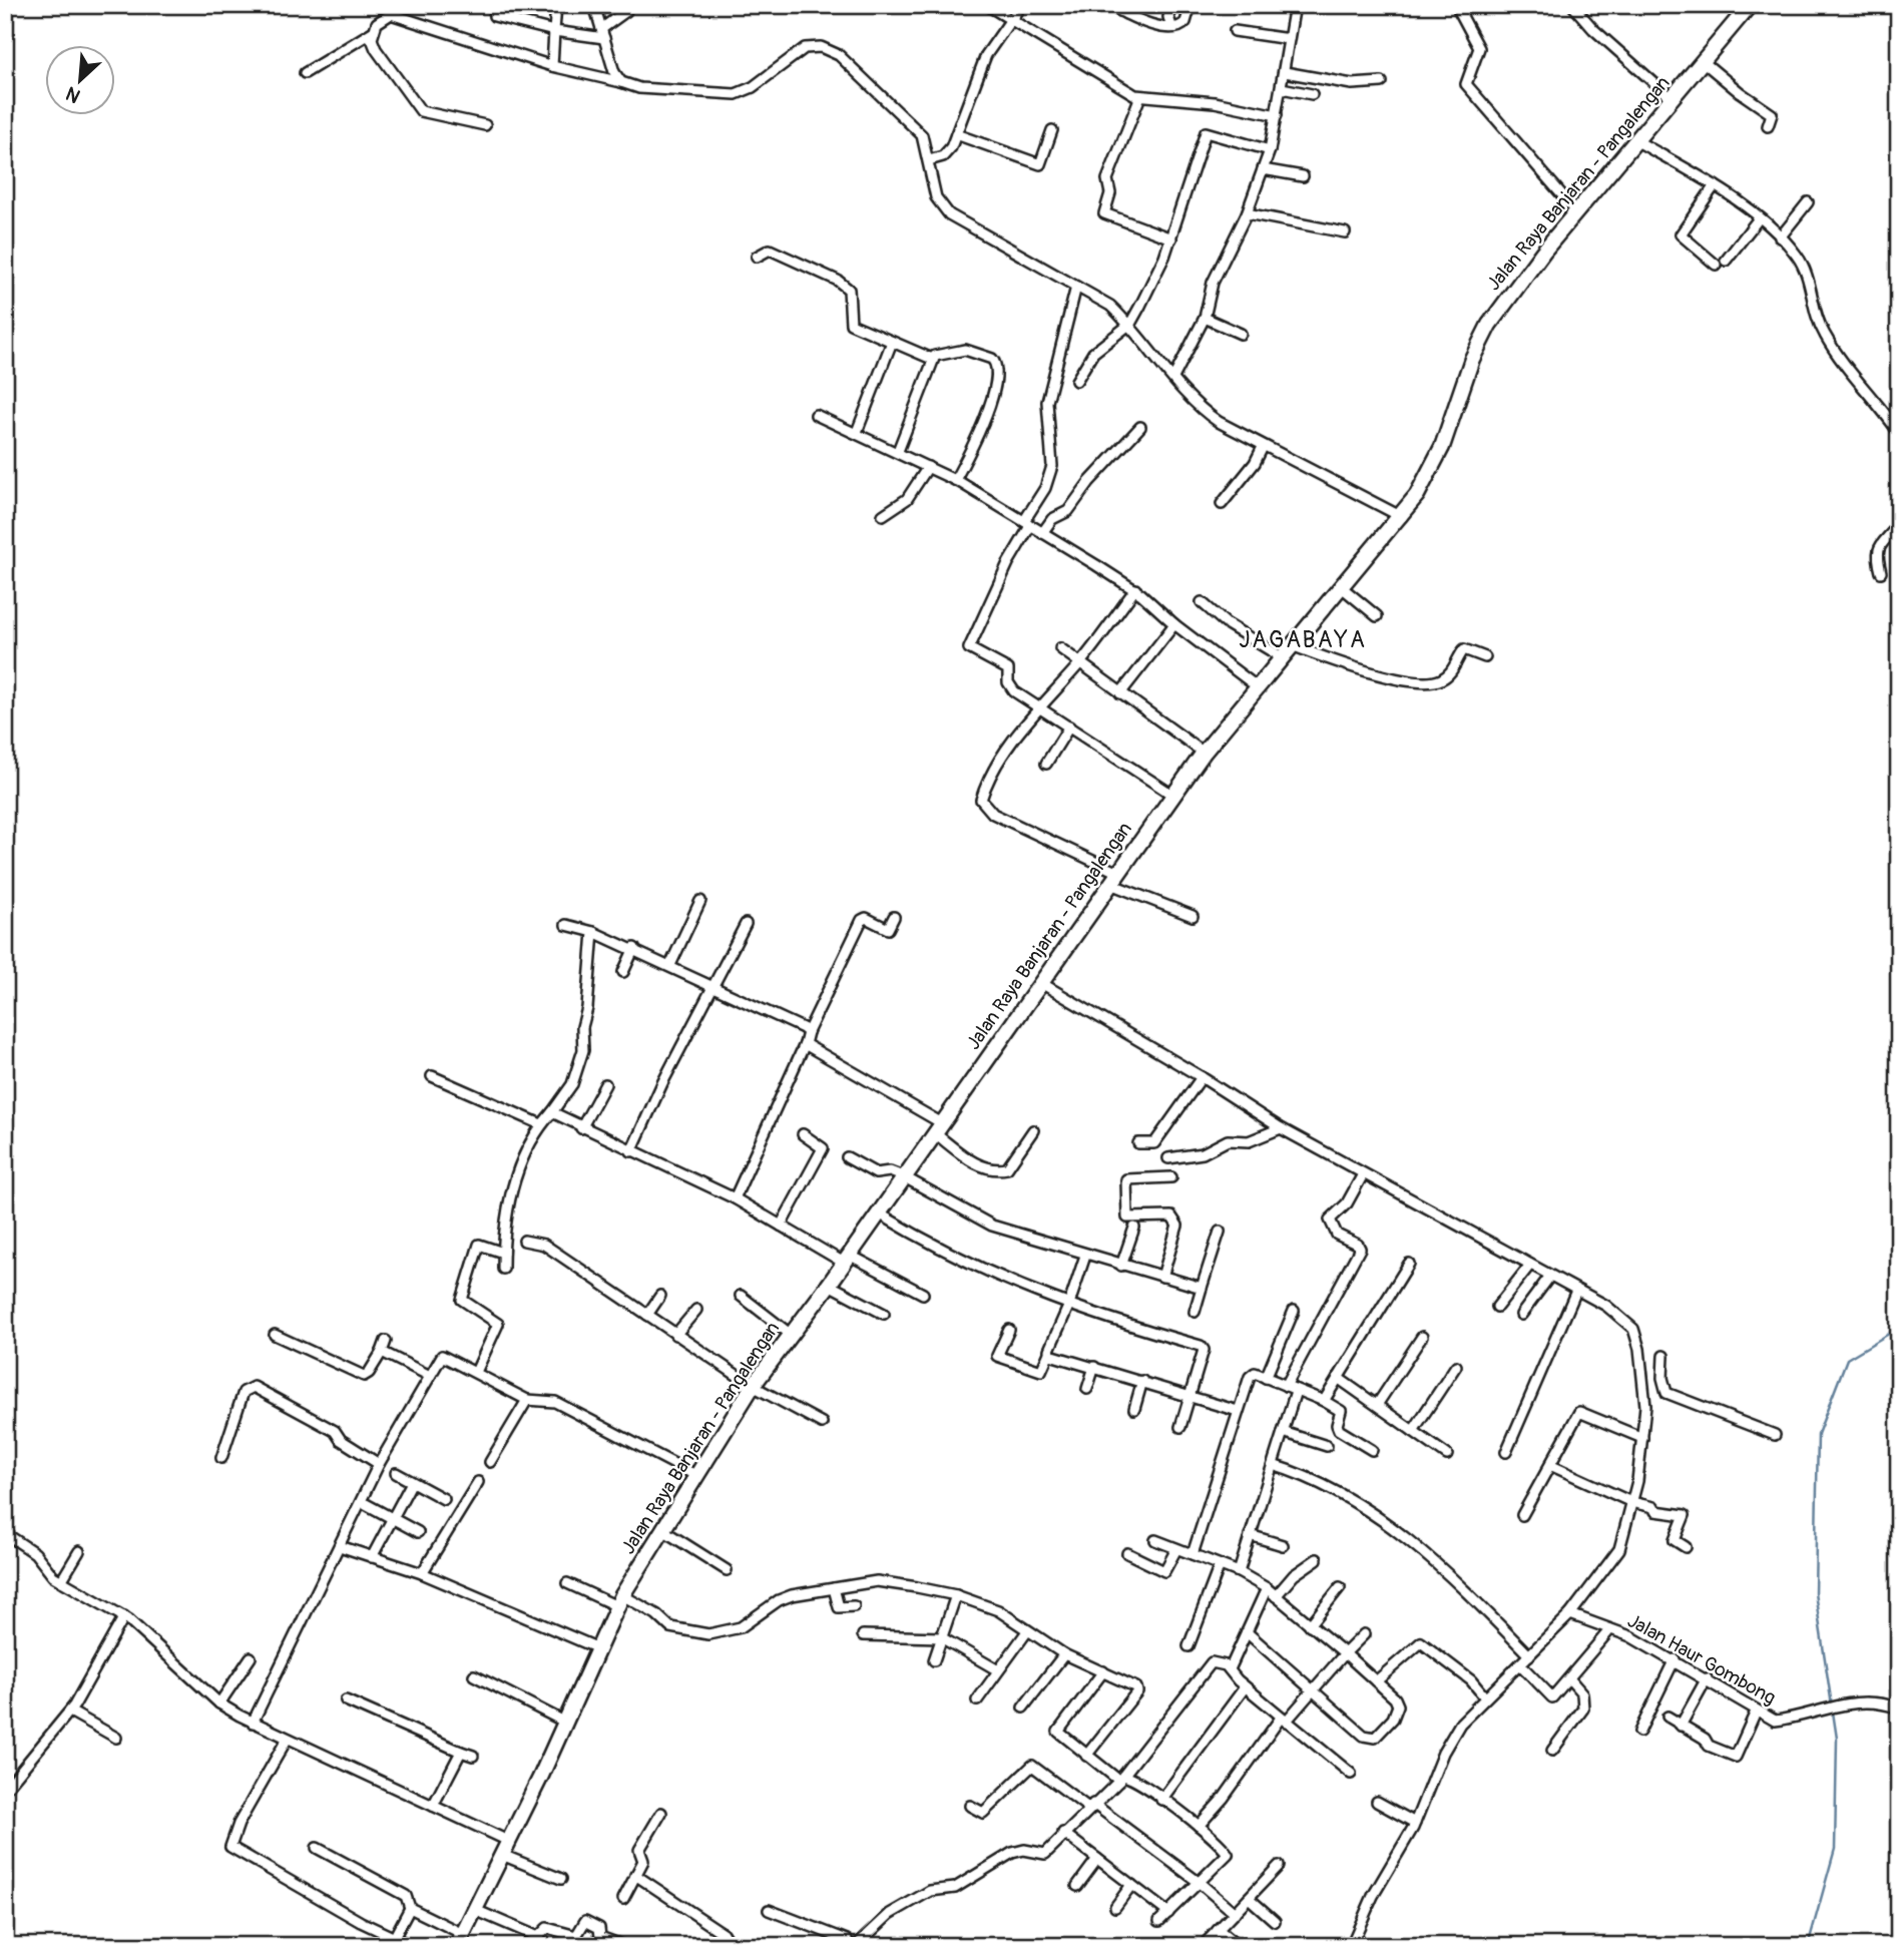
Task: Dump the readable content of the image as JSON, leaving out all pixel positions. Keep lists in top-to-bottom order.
{
  "streets": {
    "main road": ["Jalan Raya Banjaran - Pangalengan"],
    "street": ["Jalan Haur Gombong"]
  },
  "districts": ["JAGABAYA"],
  "north": "bottom left"
}
